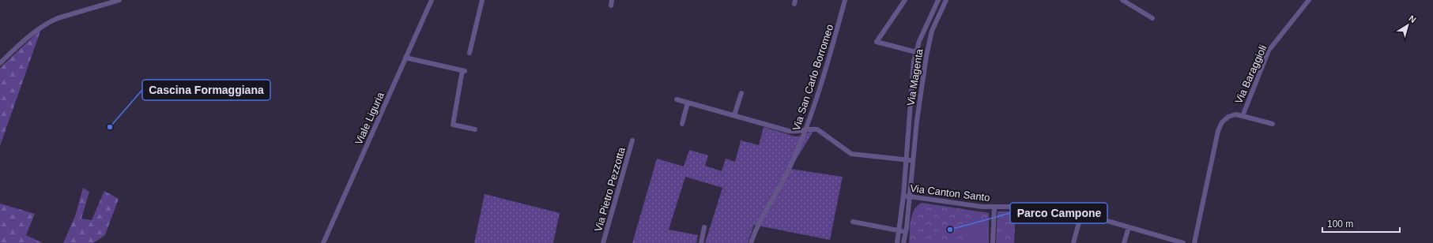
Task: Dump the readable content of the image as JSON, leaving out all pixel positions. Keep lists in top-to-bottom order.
{
  "streets": {
    "street": [
      "Via Baraggioli",
      "Via San Carlo Borromeo",
      "Via Magenta",
      "Viale Liguria",
      "Via Pietro Pezzotta",
      "Via Canton Santo"
    ]
  },
  "crossings": [
    ["Via Magenta", "Via Canton Santo"]
  ],
  "places": ["Cascina Formaggiana", "Parco Campone"],
  "scale_bar": "100 m",
  "north": "top right"
}
